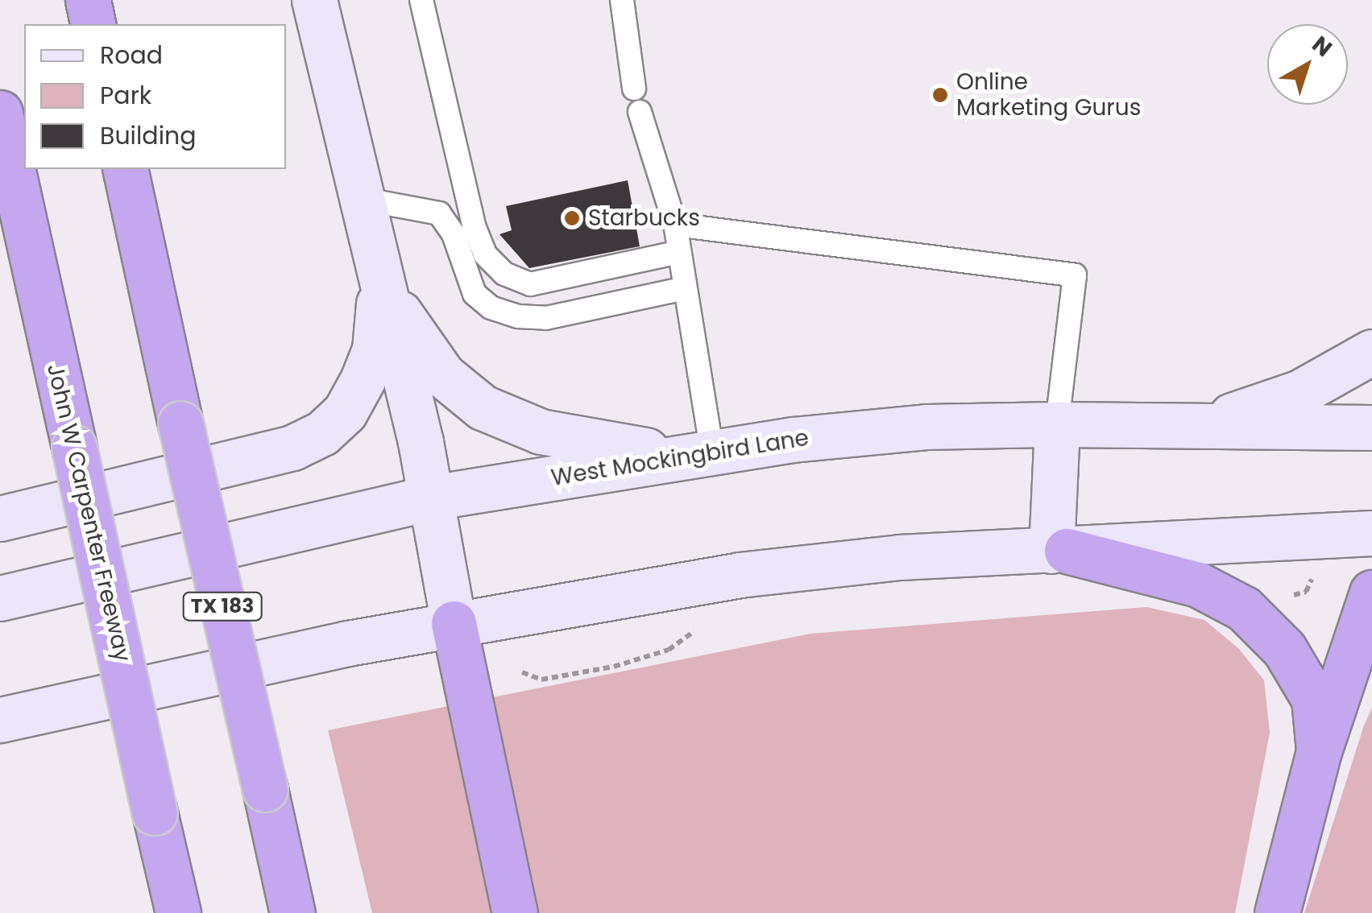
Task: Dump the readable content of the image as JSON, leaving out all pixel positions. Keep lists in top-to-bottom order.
{
  "streets": {
    "highway": ["John W Carpenter Freeway", "TX 183"],
    "main road": ["West Mockingbird Lane"]
  },
  "places": ["Online Marketing Gurus", "Starbucks"],
  "legend": ["Road", "Park", "Building"],
  "north": "top right"
}
